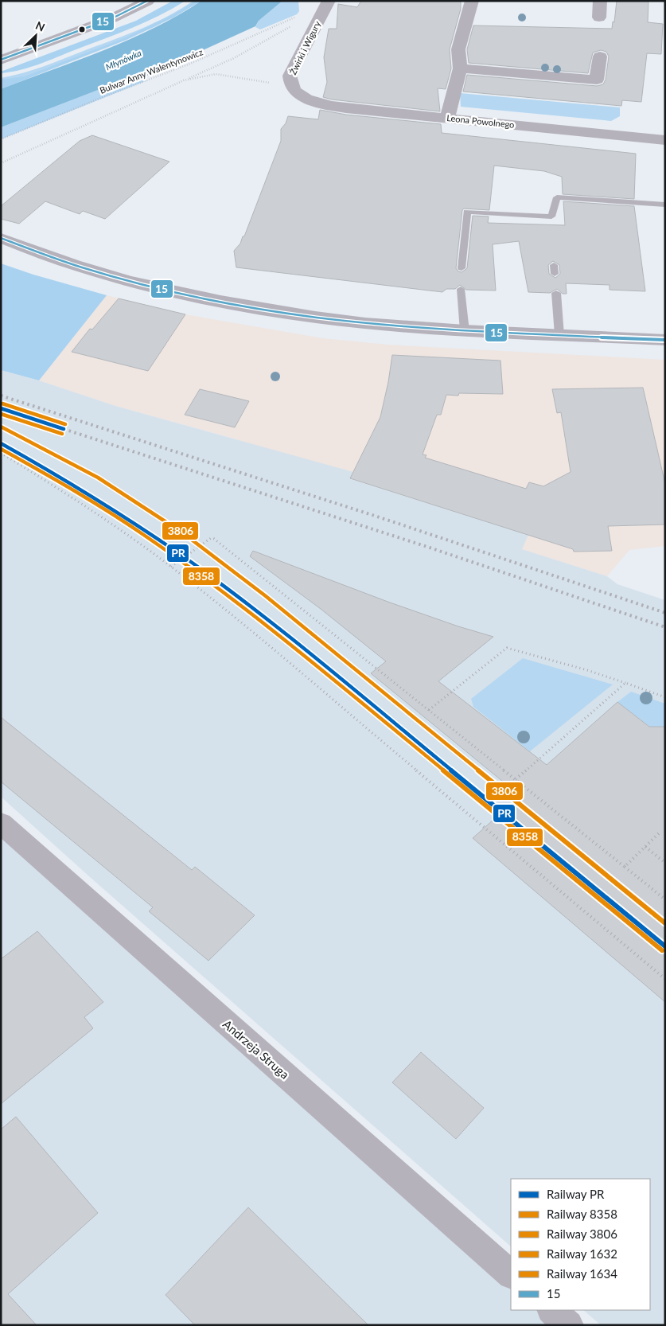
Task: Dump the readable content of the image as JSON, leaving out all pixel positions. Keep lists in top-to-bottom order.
{
  "streets": {
    "street": ["Żwirki i Wigury", "Leona Powolnego", "Andrzeja Struga"],
    "path": ["Bulwar Anny Walentynowicz"]
  },
  "crossings": [
    ["Żwirki i Wigury", "Leona Powolnego"]
  ],
  "water": ["Młynówka"],
  "lines": [
    "transit line 15",
    "rail line 1634",
    "rail line PR",
    "rail line 1632",
    "rail line 3806",
    "rail line 8358"
  ],
  "legend": [
    "Railway PR",
    "Railway 8358",
    "Railway 3806",
    "Railway 1632",
    "Railway 1634",
    "15"
  ],
  "north": "top right"
}
